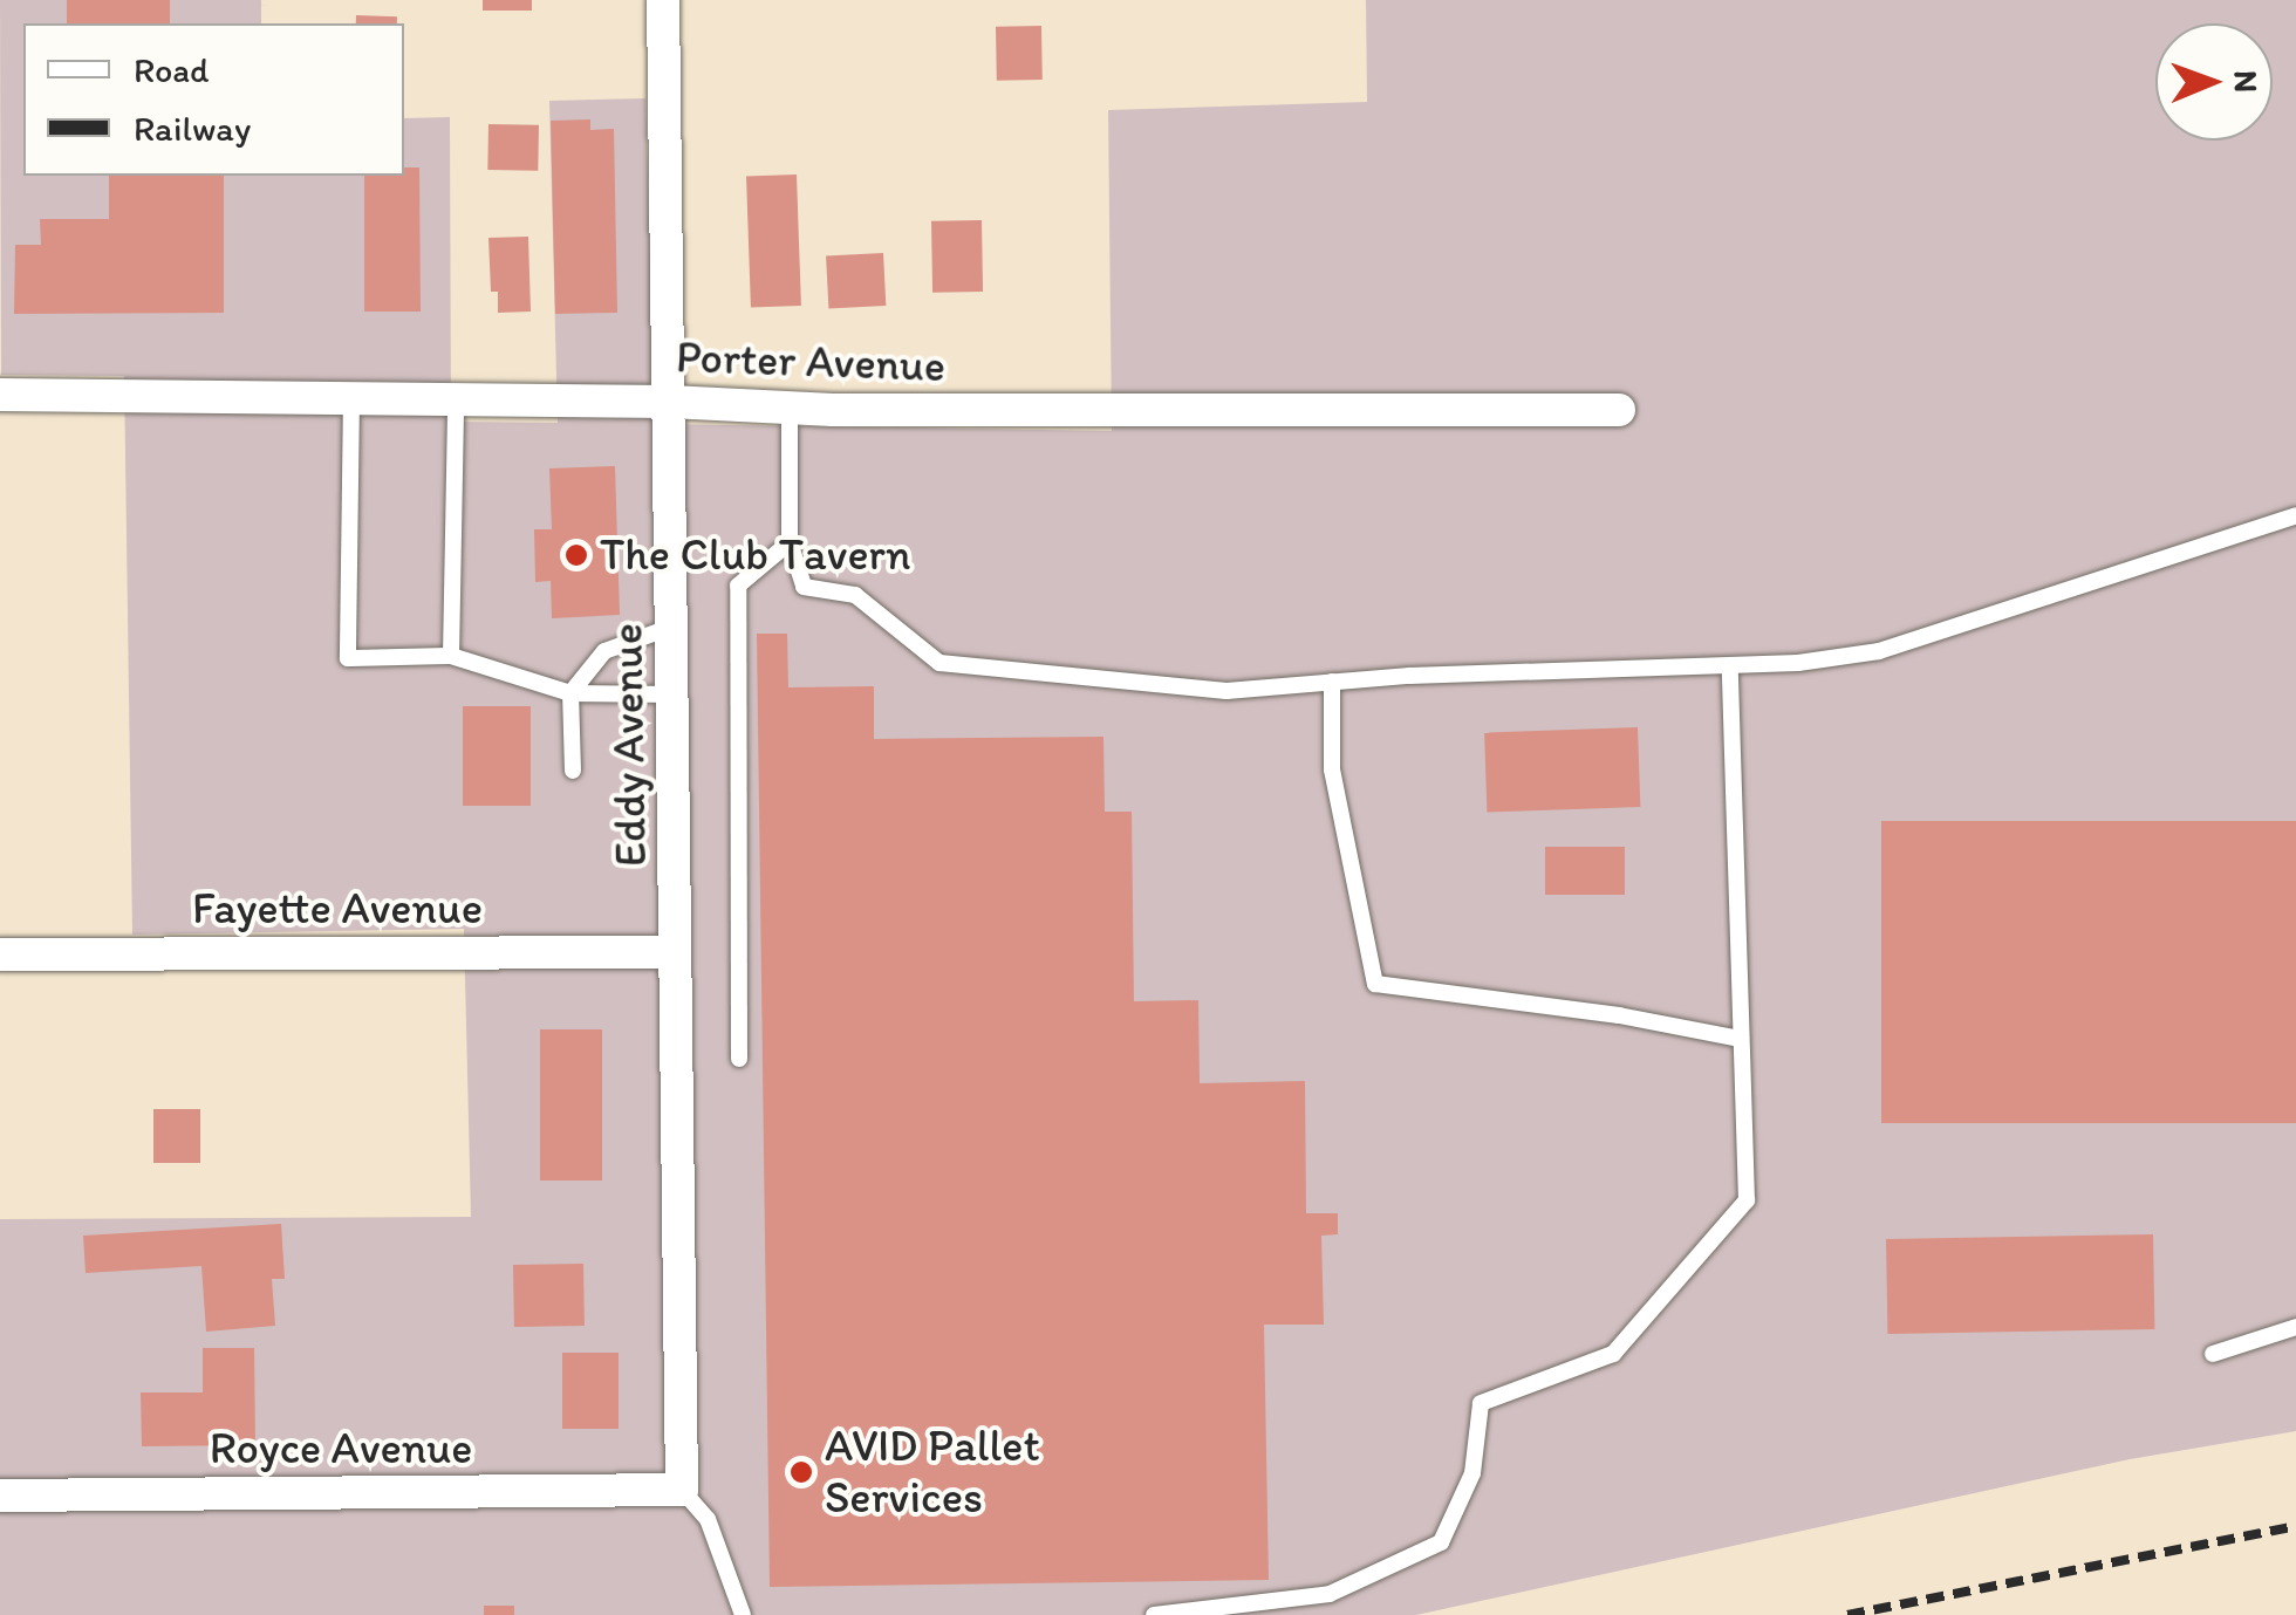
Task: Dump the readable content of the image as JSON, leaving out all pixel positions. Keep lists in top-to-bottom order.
{
  "streets": {
    "street": [
      "Porter Avenue",
      "Eddy Avenue",
      "Fayette Avenue",
      "Royce Avenue"
    ]
  },
  "crossings": [
    ["Porter Avenue", "Eddy Avenue"],
    ["Eddy Avenue", "Fayette Avenue"],
    ["Eddy Avenue", "Royce Avenue"]
  ],
  "places": ["The Club Tavern", "AVID Pallet Services"],
  "legend": ["Road", "Railway"],
  "north": "right"
}
